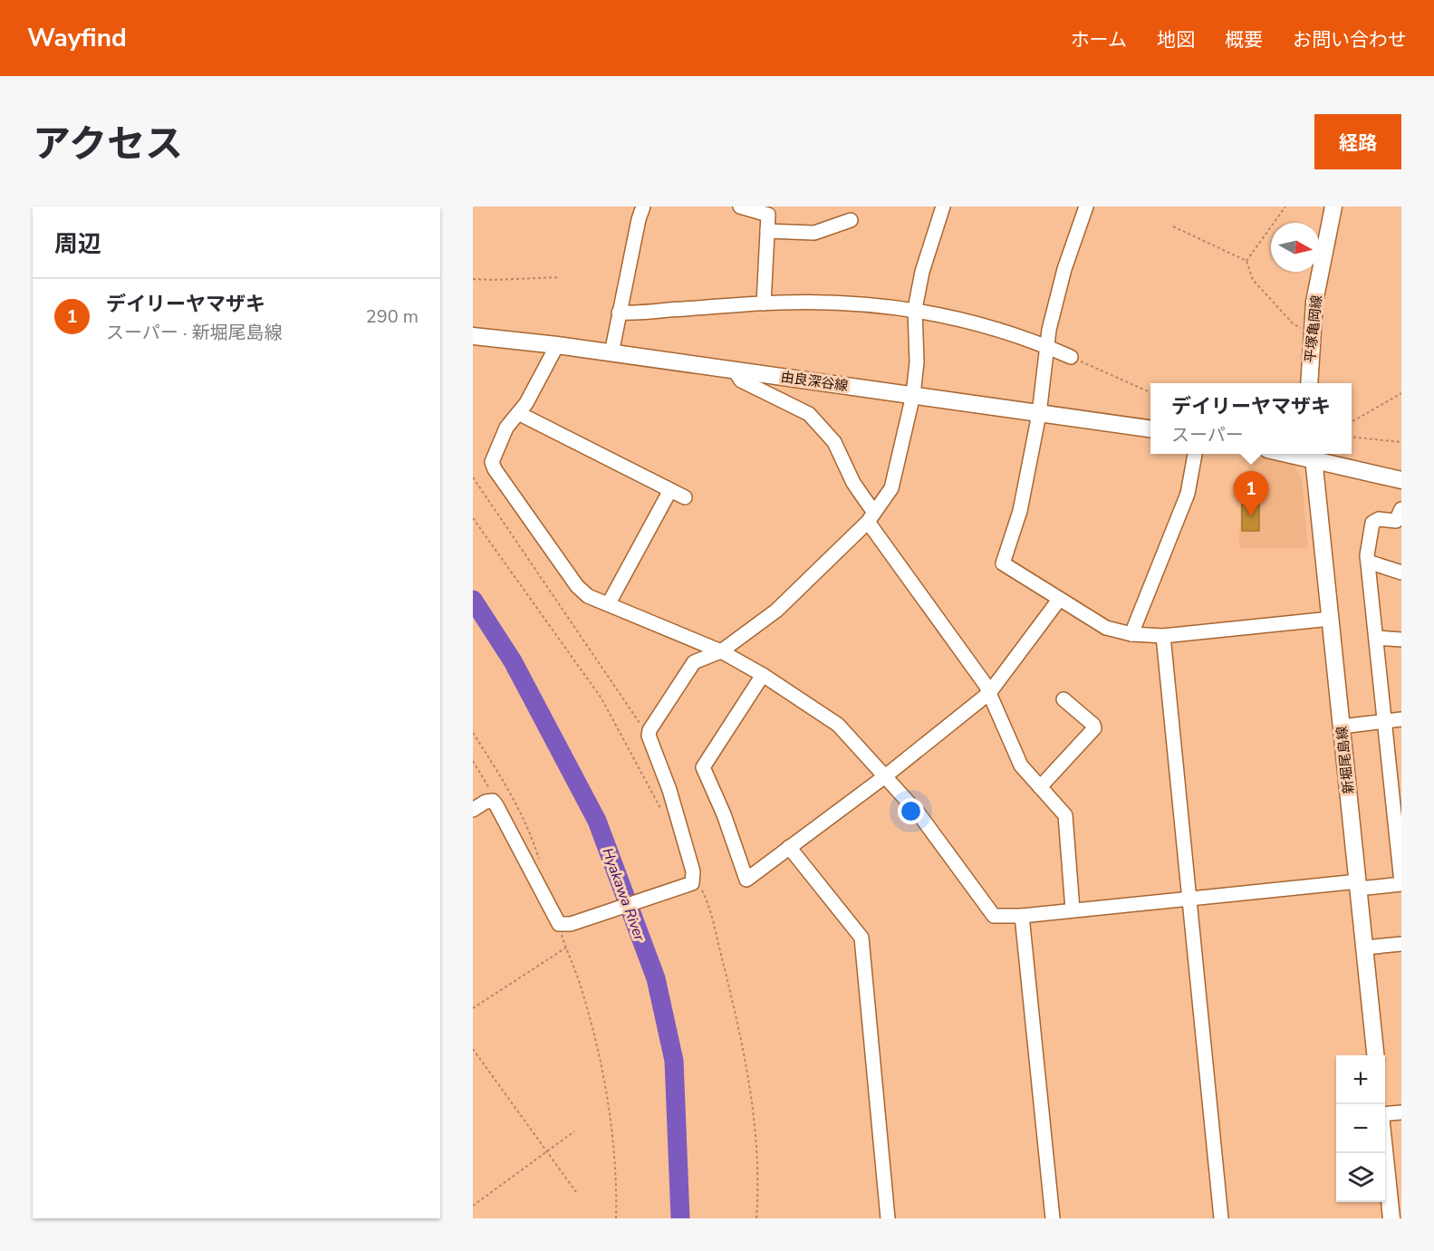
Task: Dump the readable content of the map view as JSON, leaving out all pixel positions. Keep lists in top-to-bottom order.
{
  "streets": {
    "main road": ["平塚亀岡線", "由良深谷線", "新堀尾島線"]
  },
  "water": ["Hyakawa River"],
  "north": "right",
  "page": {
    "header": "Wayfind",
    "nav": [
      "ホーム",
      "地図",
      "概要",
      "お問い合わせ"
    ],
    "title": "アクセス",
    "buttons": "経路",
    "heading": "周辺",
    "list": [
      {
        "mark": "1",
        "name": "デイリーヤマザキ",
        "note": "スーパー · 新堀尾島線",
        "value": "290 m"
      }
    ],
    "popup": ["デイリーヤマザキ", "スーパー"],
    "pins": "1",
    "map_buttons": ["+", "−"]
  }
}
